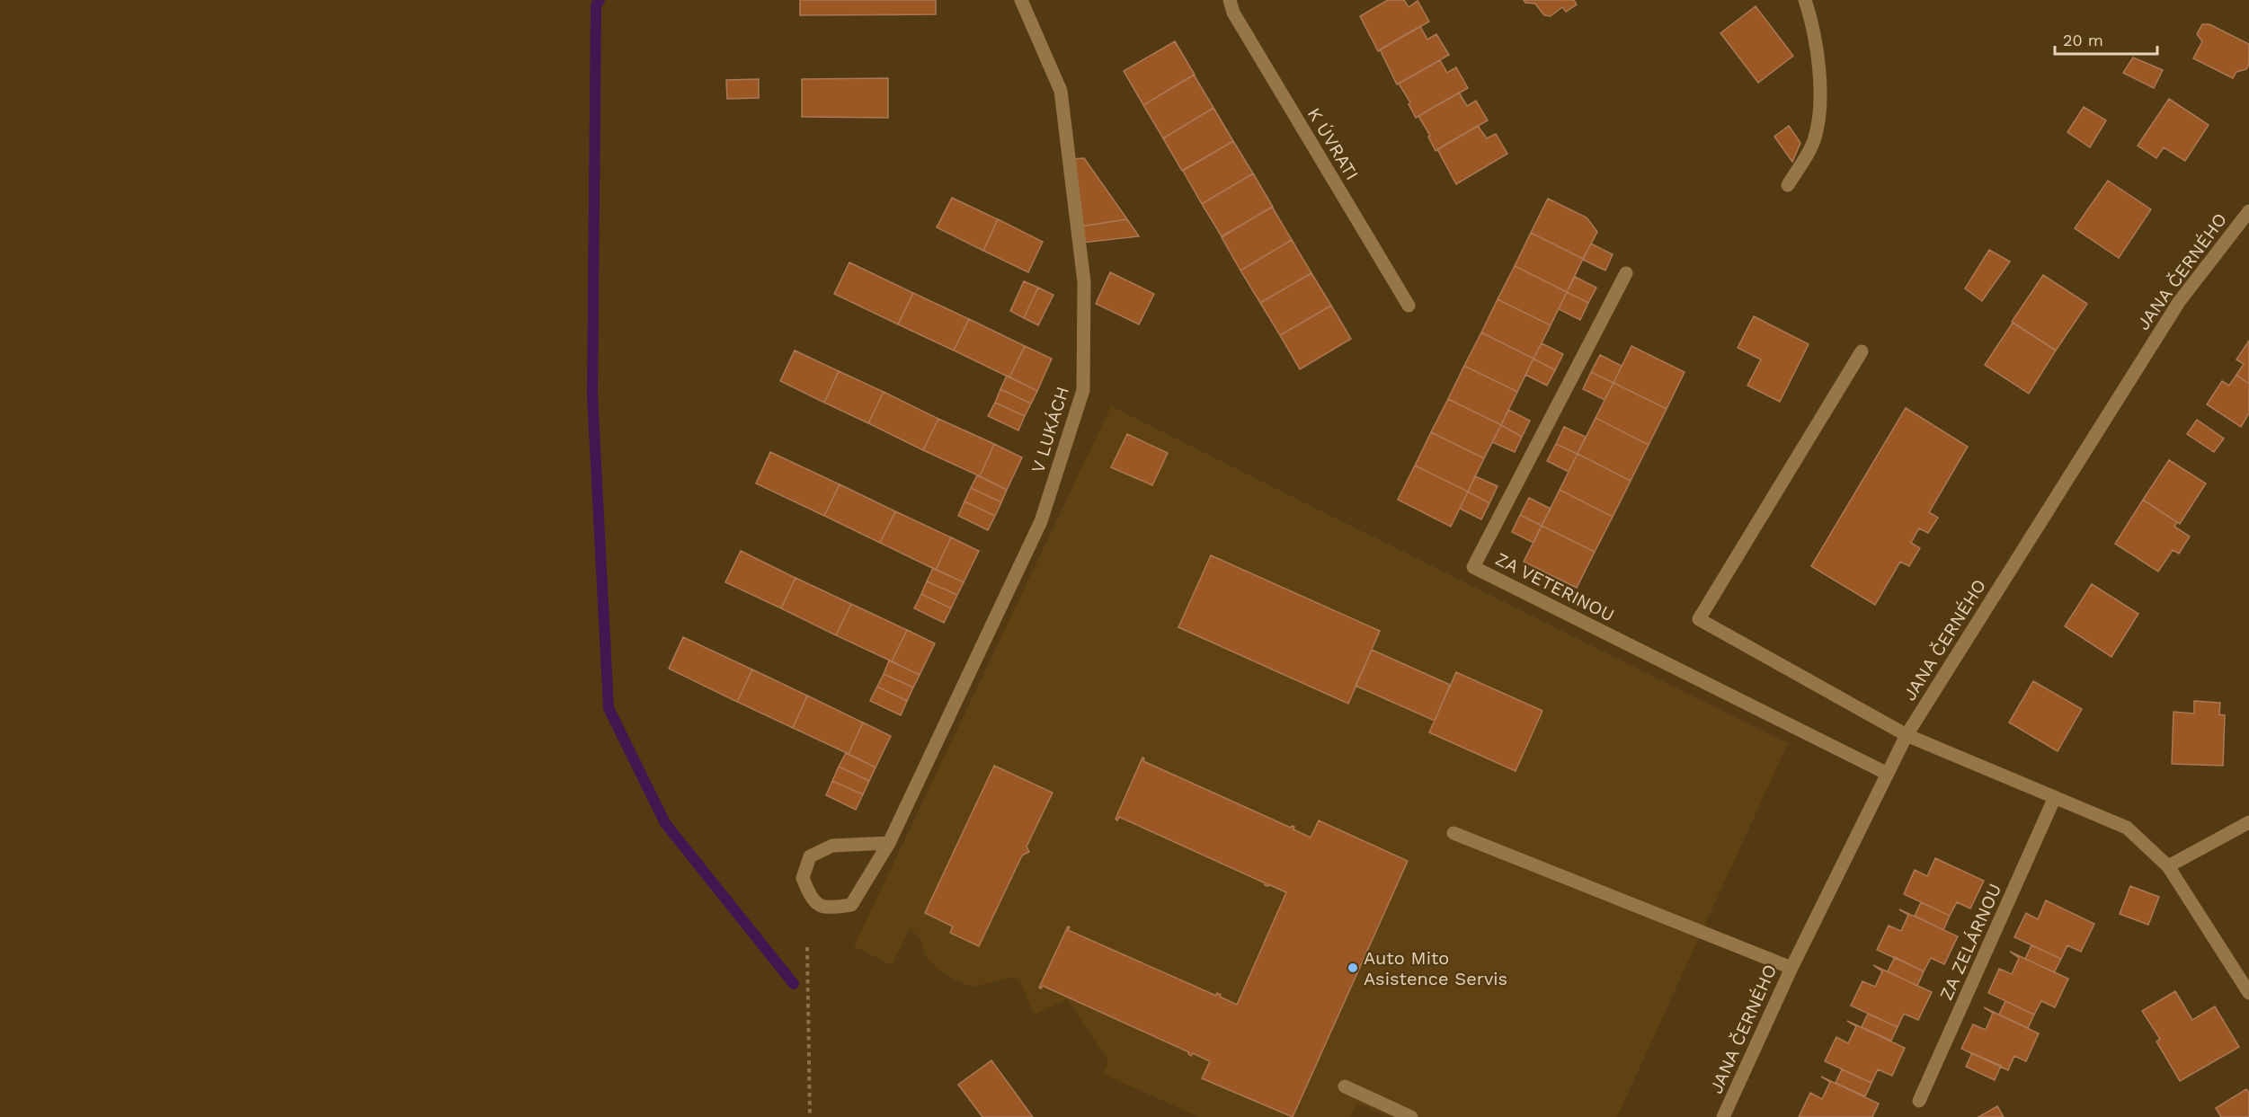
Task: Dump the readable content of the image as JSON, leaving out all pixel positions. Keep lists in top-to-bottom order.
{
  "streets": {
    "street": [
      "K ÚVRATI",
      "JANA ČERNÉHO",
      "V LUKÁCH",
      "ZA VETERINOU",
      "ZA ZELÁRNOU"
    ]
  },
  "crossings": [
    ["JANA ČERNÉHO", "ZA VETERINOU"]
  ],
  "places": ["Auto Mito Asistence Servis"],
  "scale_bar": "20 m"
}
